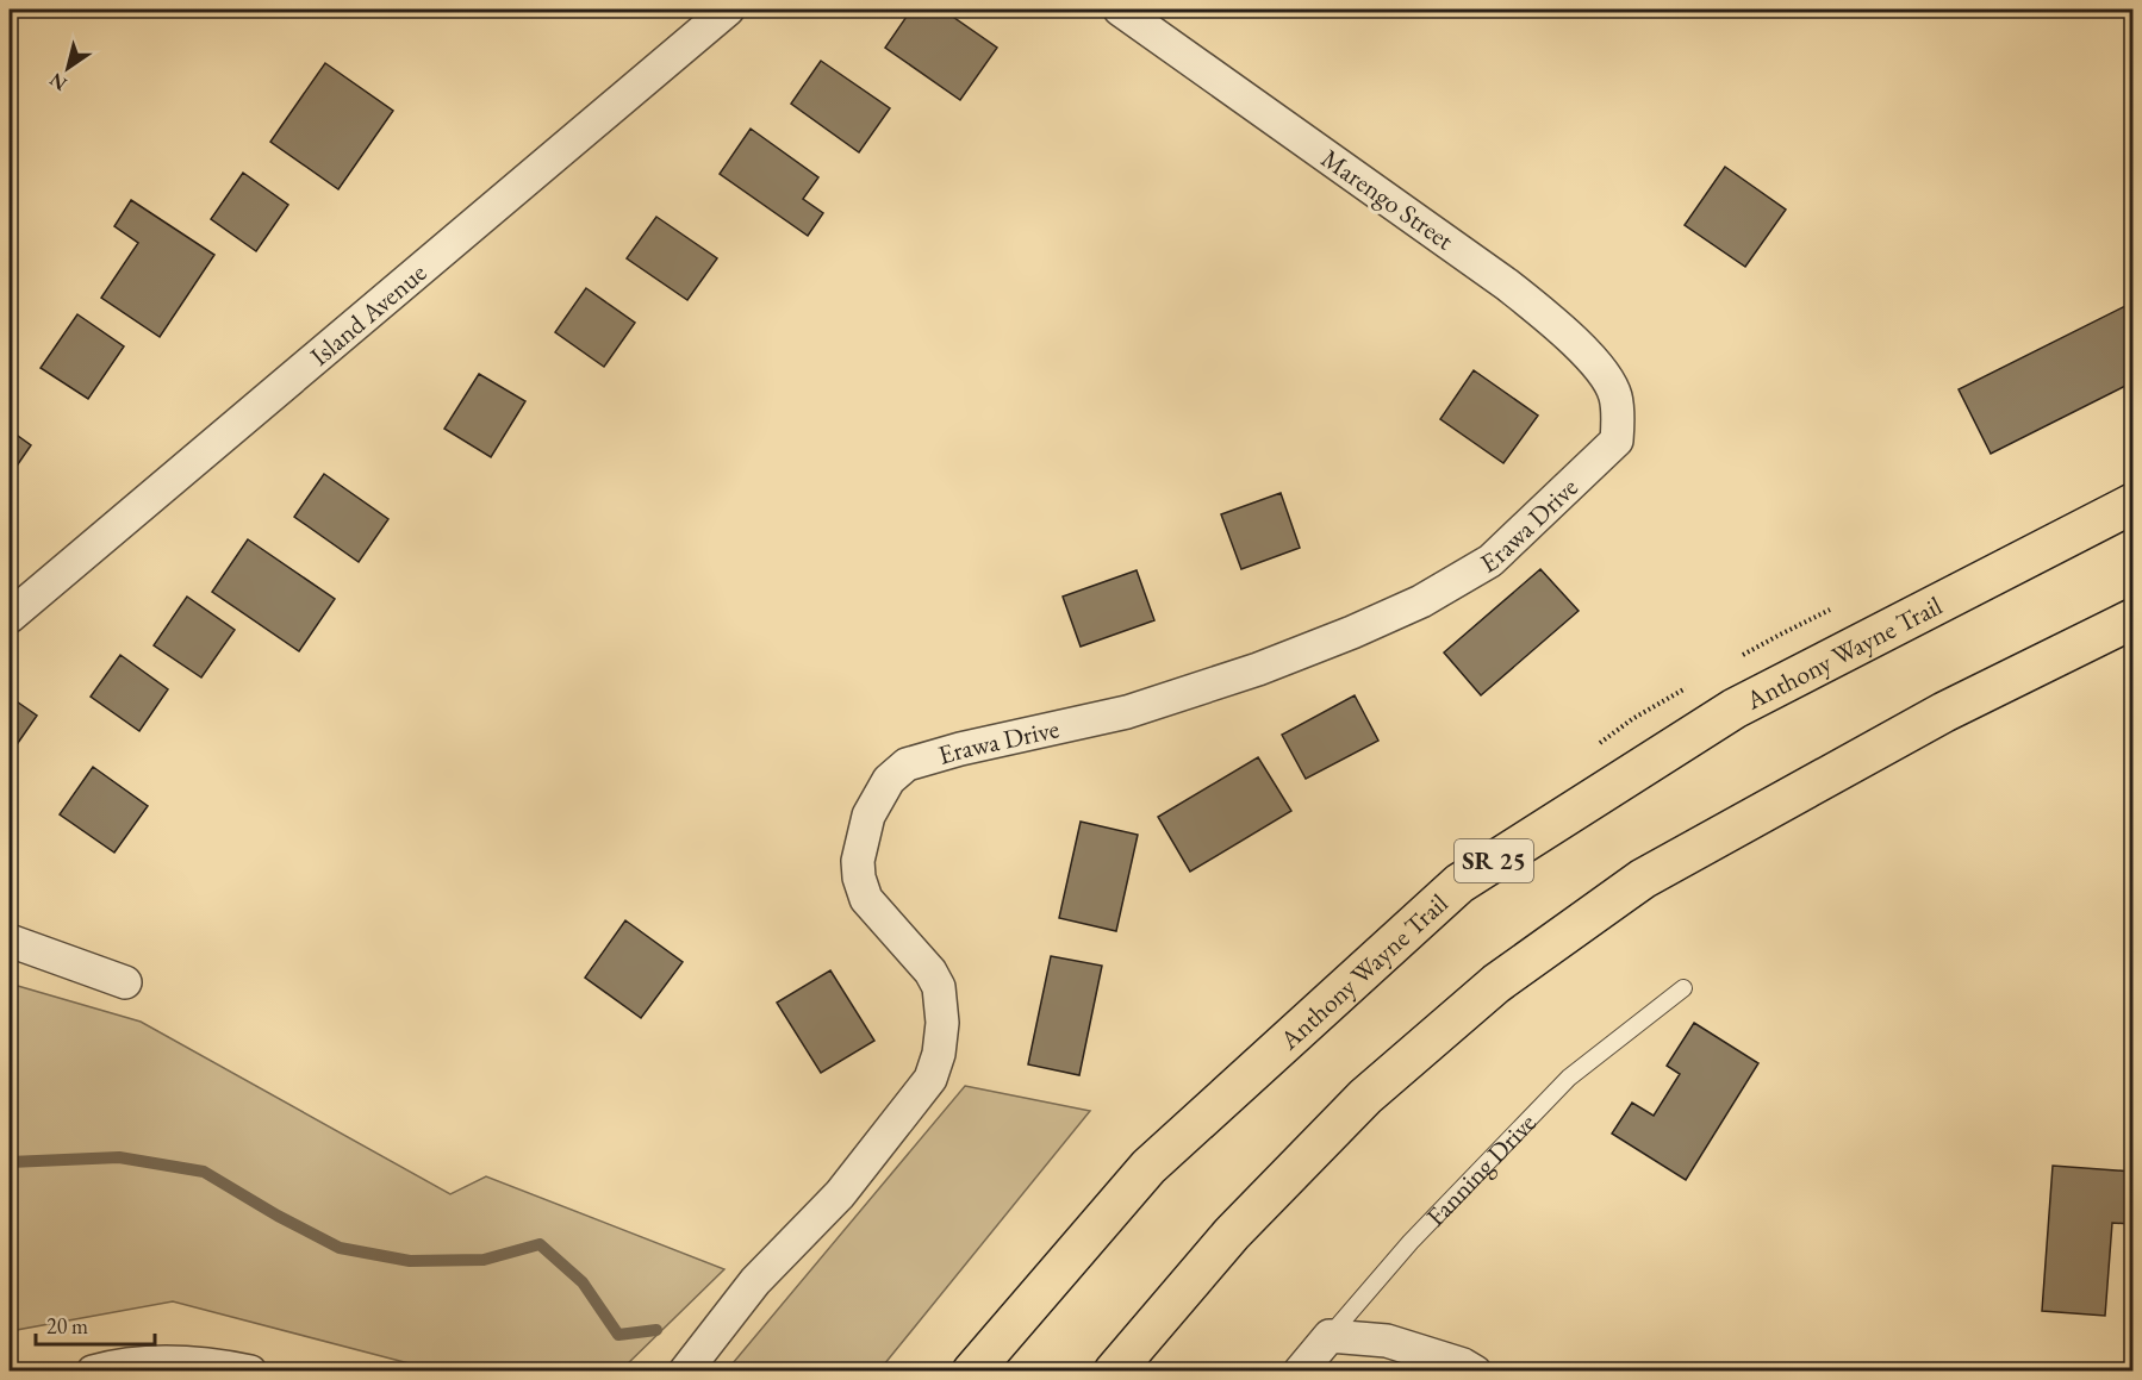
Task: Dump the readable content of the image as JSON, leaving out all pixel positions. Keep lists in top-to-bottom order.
{
  "streets": {
    "highway": ["Anthony Wayne Trail", "SR 25"],
    "street": [
      "Marengo Street",
      "Island Avenue",
      "Erawa Drive",
      "Fanning Drive"
    ]
  },
  "crossings": [
    ["Marengo Street", "Erawa Drive"]
  ],
  "scale_bar": "20 m",
  "north": "bottom left"
}
